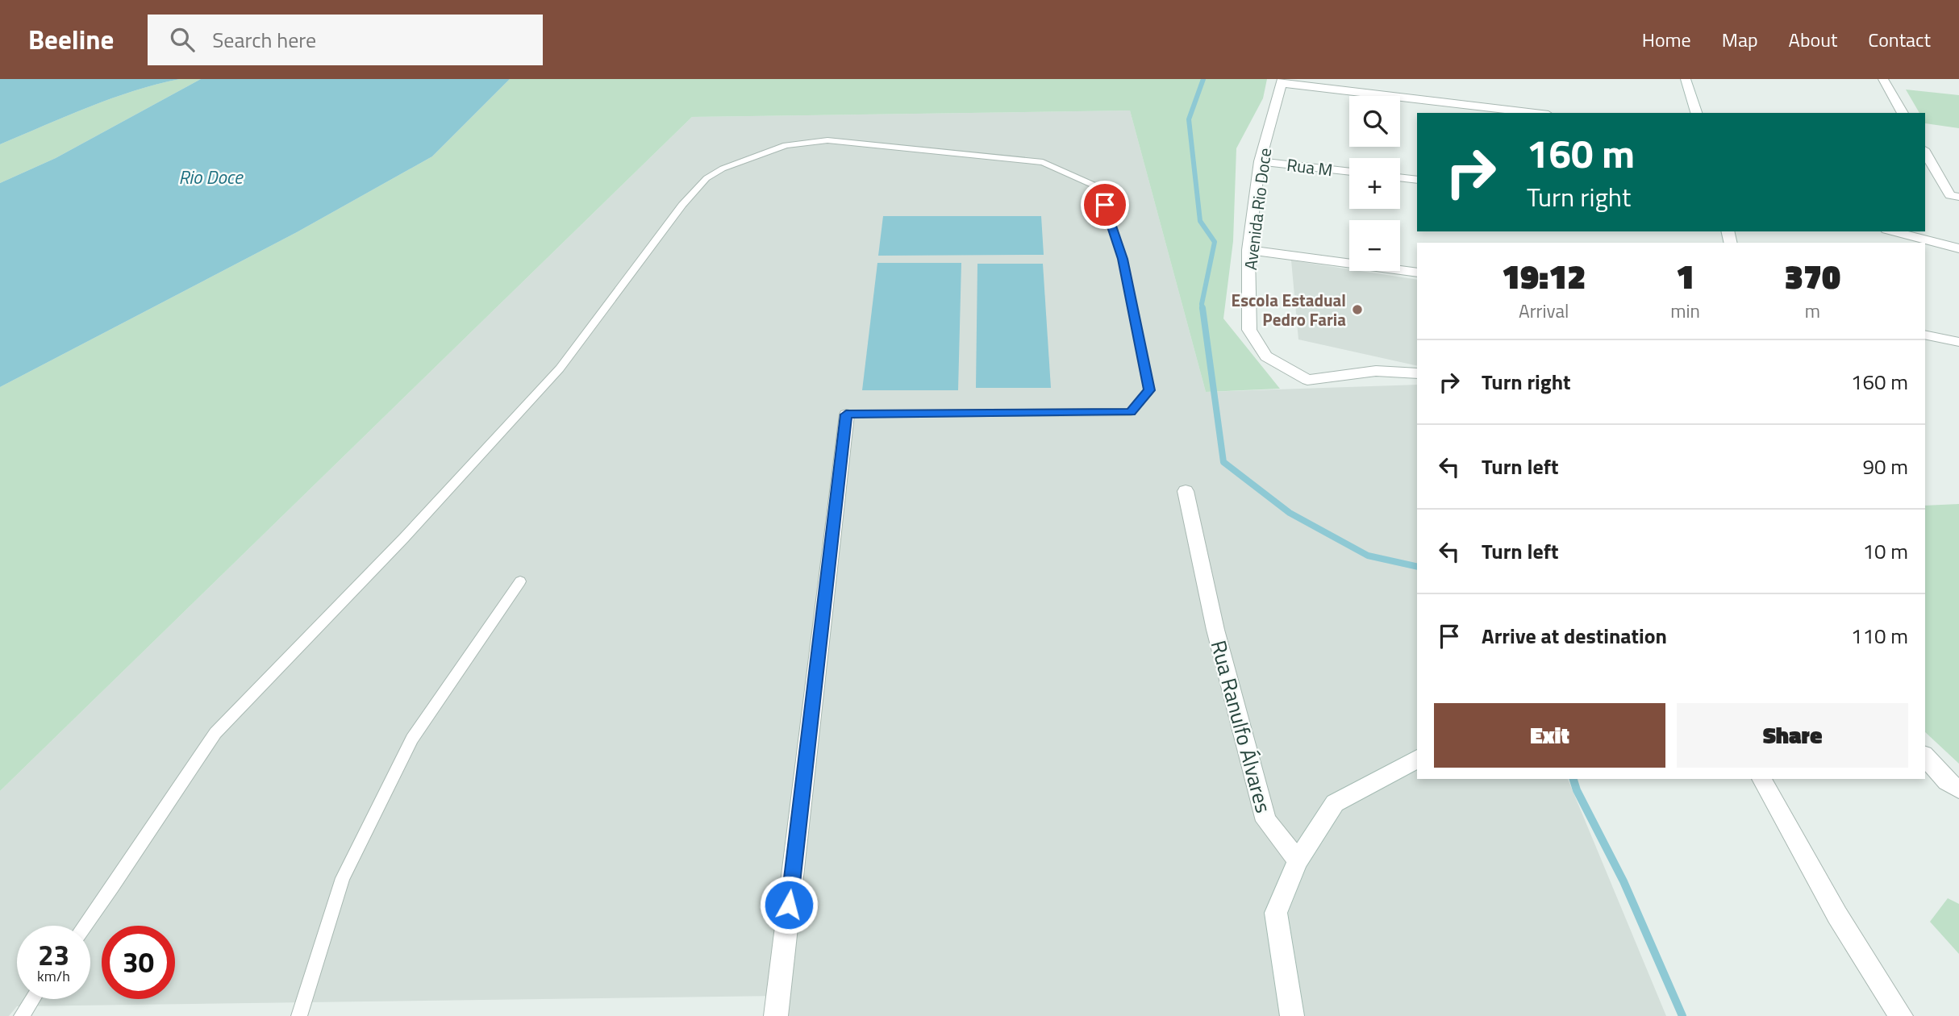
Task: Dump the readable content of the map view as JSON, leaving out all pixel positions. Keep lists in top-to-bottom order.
{
  "streets": {
    "street": ["Rua M", "Avenida Rio Doce", "Rua Ranulfo Álvares"]
  },
  "crossings": [
    ["Rua M", "Avenida Rio Doce"]
  ],
  "water": ["Rio Doce"],
  "places": ["Escola Estadual Pedro Faria"],
  "page": {
    "header": "Beeline",
    "search": "Search here",
    "nav": [
      "Home",
      "Map",
      "About",
      "Contact"
    ],
    "map_buttons": ["+", "−"],
    "turn": ["160 m", "Turn right"],
    "eta": [
      "19:12",
      "Arrival",
      "1",
      "min",
      "370",
      "m"
    ],
    "list": [
      {
        "name": "Turn right",
        "value": "160 m"
      },
      {
        "name": "Turn left",
        "value": "90 m"
      },
      {
        "name": "Turn left",
        "value": "10 m"
      },
      {
        "name": "Arrive at destination",
        "value": "110 m"
      }
    ],
    "buttons": ["Exit", "Share"],
    "speed": "23 km/h",
    "limit": "30"
  }
}
